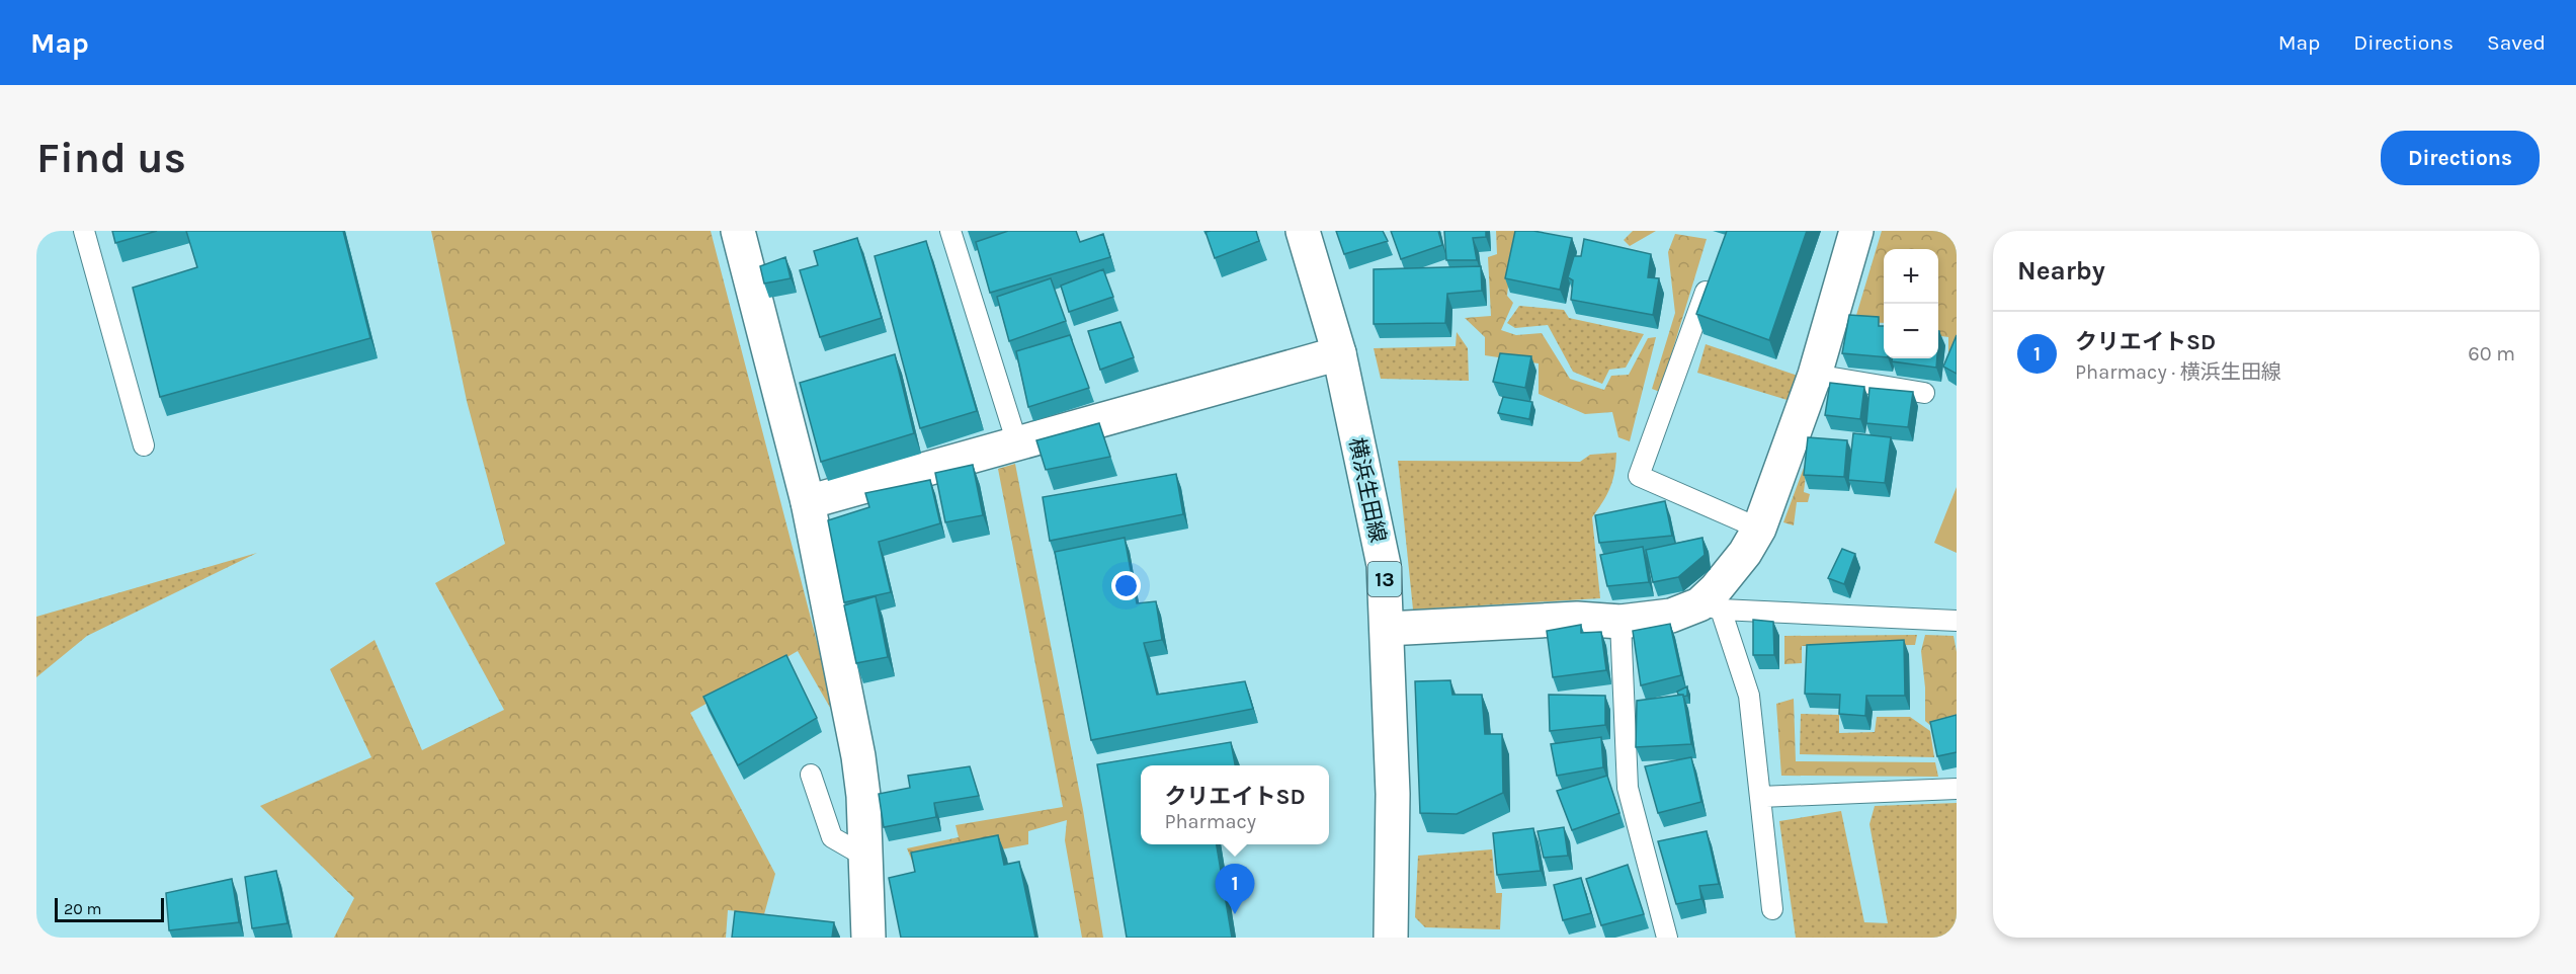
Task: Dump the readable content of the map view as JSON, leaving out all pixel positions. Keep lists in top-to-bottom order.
{
  "streets": {
    "street": ["横浜生田線", "13"]
  },
  "scale_bar": "20 m",
  "page": {
    "header": "Map",
    "nav": ["Map", "Directions", "Saved"],
    "buttons": "Directions",
    "title": "Find us",
    "heading": "Nearby",
    "map_buttons": ["+", "−"],
    "list": [
      {
        "mark": "1",
        "name": "クリエイトSD",
        "note": "Pharmacy · 横浜生田線",
        "value": "60 m"
      }
    ],
    "popup": ["クリエイトSD", "Pharmacy"],
    "pins": "1",
    "scale": "20 m"
  }
}
